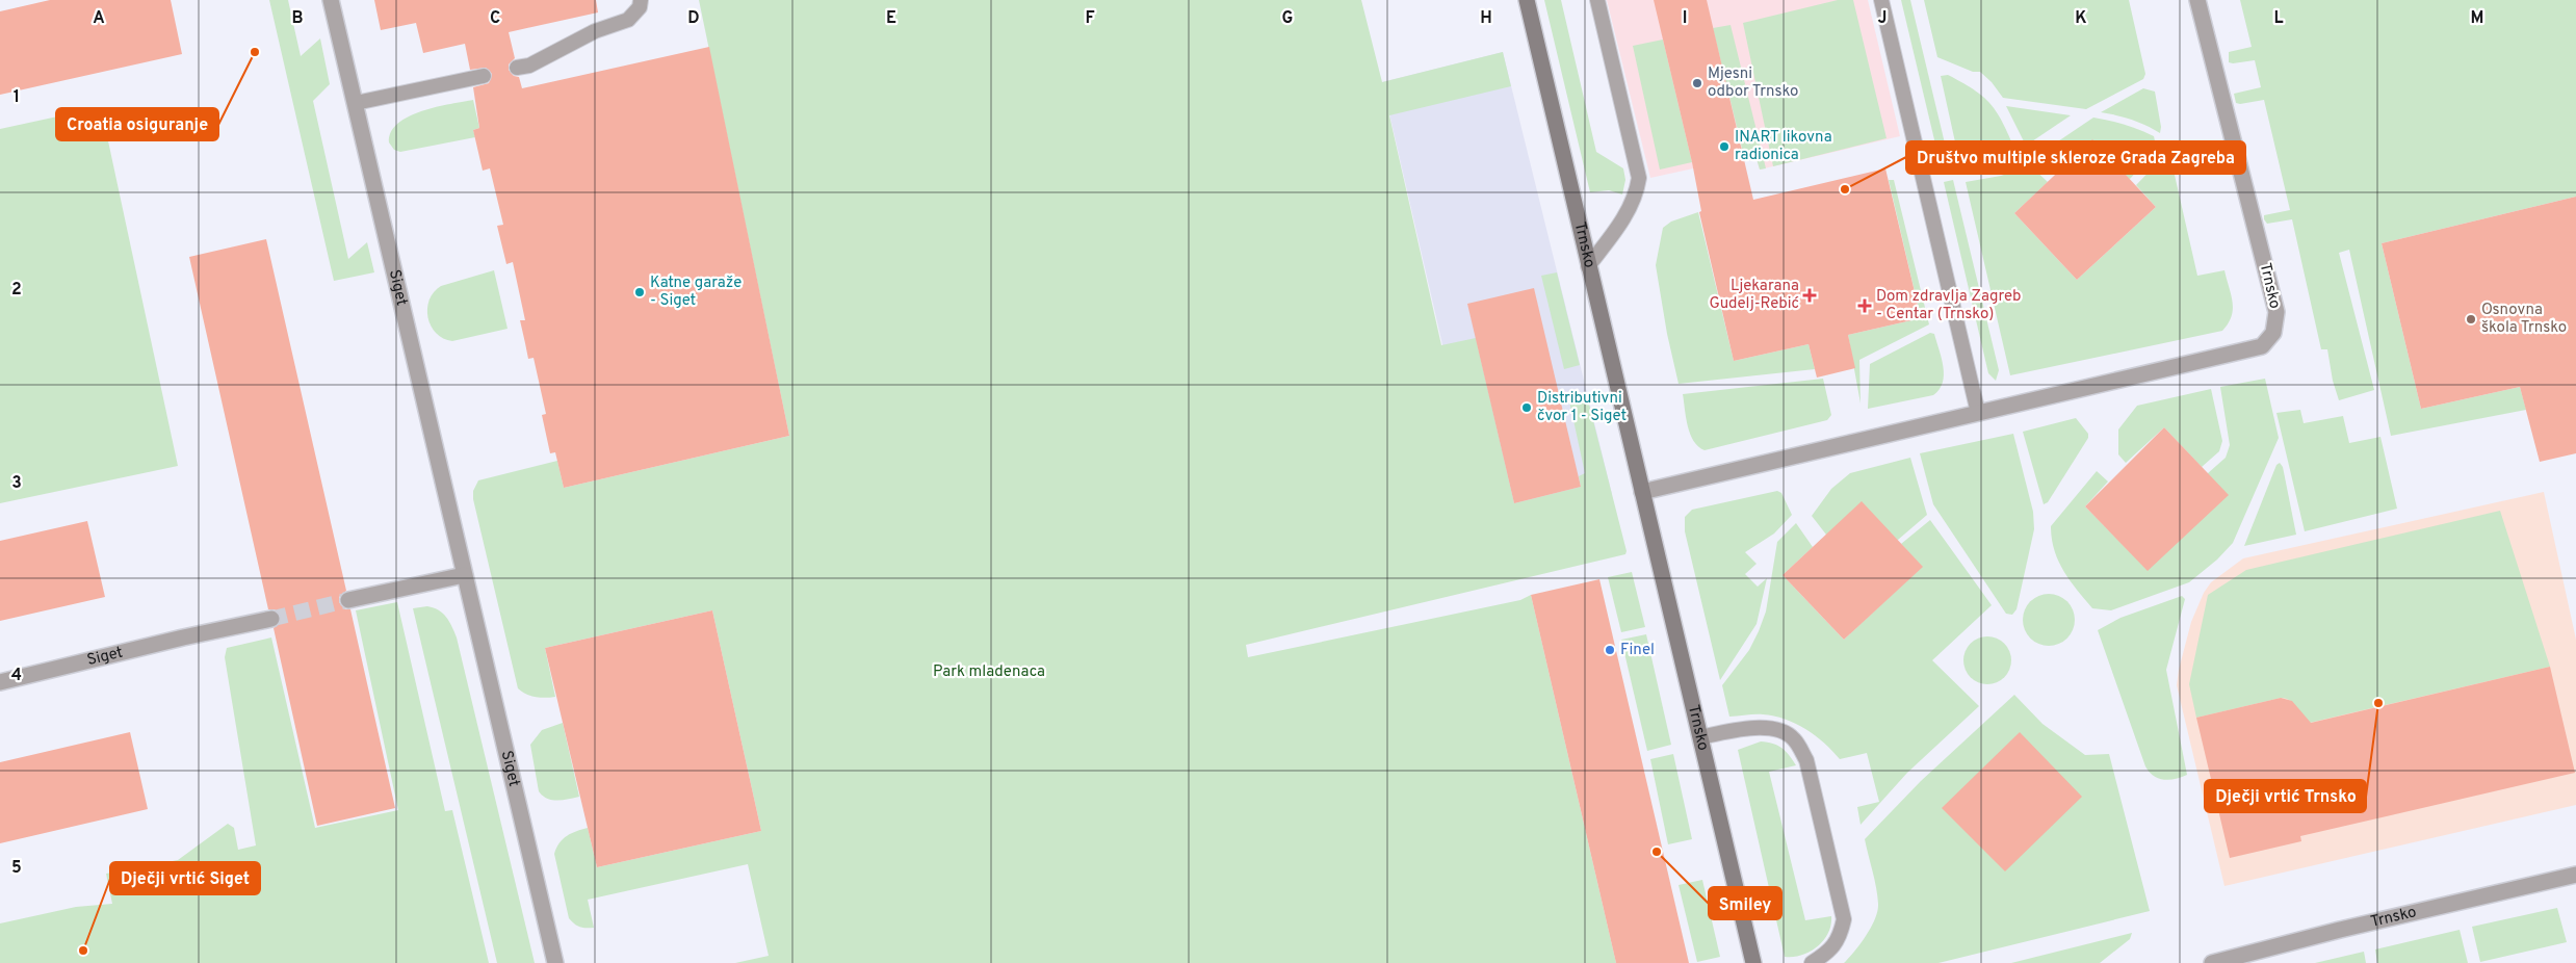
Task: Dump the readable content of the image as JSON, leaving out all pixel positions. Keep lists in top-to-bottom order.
{
  "streets": {
    "street": ["Trnsko", "Siget"]
  },
  "parks": ["Park mladenaca"],
  "places": {
    "other": [
      "Croatia osiguranje",
      "Mjesni odbor Trnsko",
      "INART likovna radionica",
      "Društvo multiple skleroze Grada Zagreba",
      "Katne garaže - Siget",
      "Osnovna škola Trnsko",
      "Distributivni čvor 1 - Siget",
      "Finel",
      "Dječji vrtić Trnsko",
      "Smiley",
      "Dječji vrtić Siget"
    ],
    "health": ["Ljekarana Gudelj-Rebić", "Dom zdravlja Zagreb - Centar (Trnsko)"]
  },
  "grid": {
    "columns": [
      "A",
      "B",
      "C",
      "D",
      "E",
      "F",
      "G",
      "H",
      "I",
      "J",
      "K",
      "L",
      "M"
    ],
    "rows": [
      "1",
      "2",
      "3",
      "4",
      "5"
    ]
  }
}
